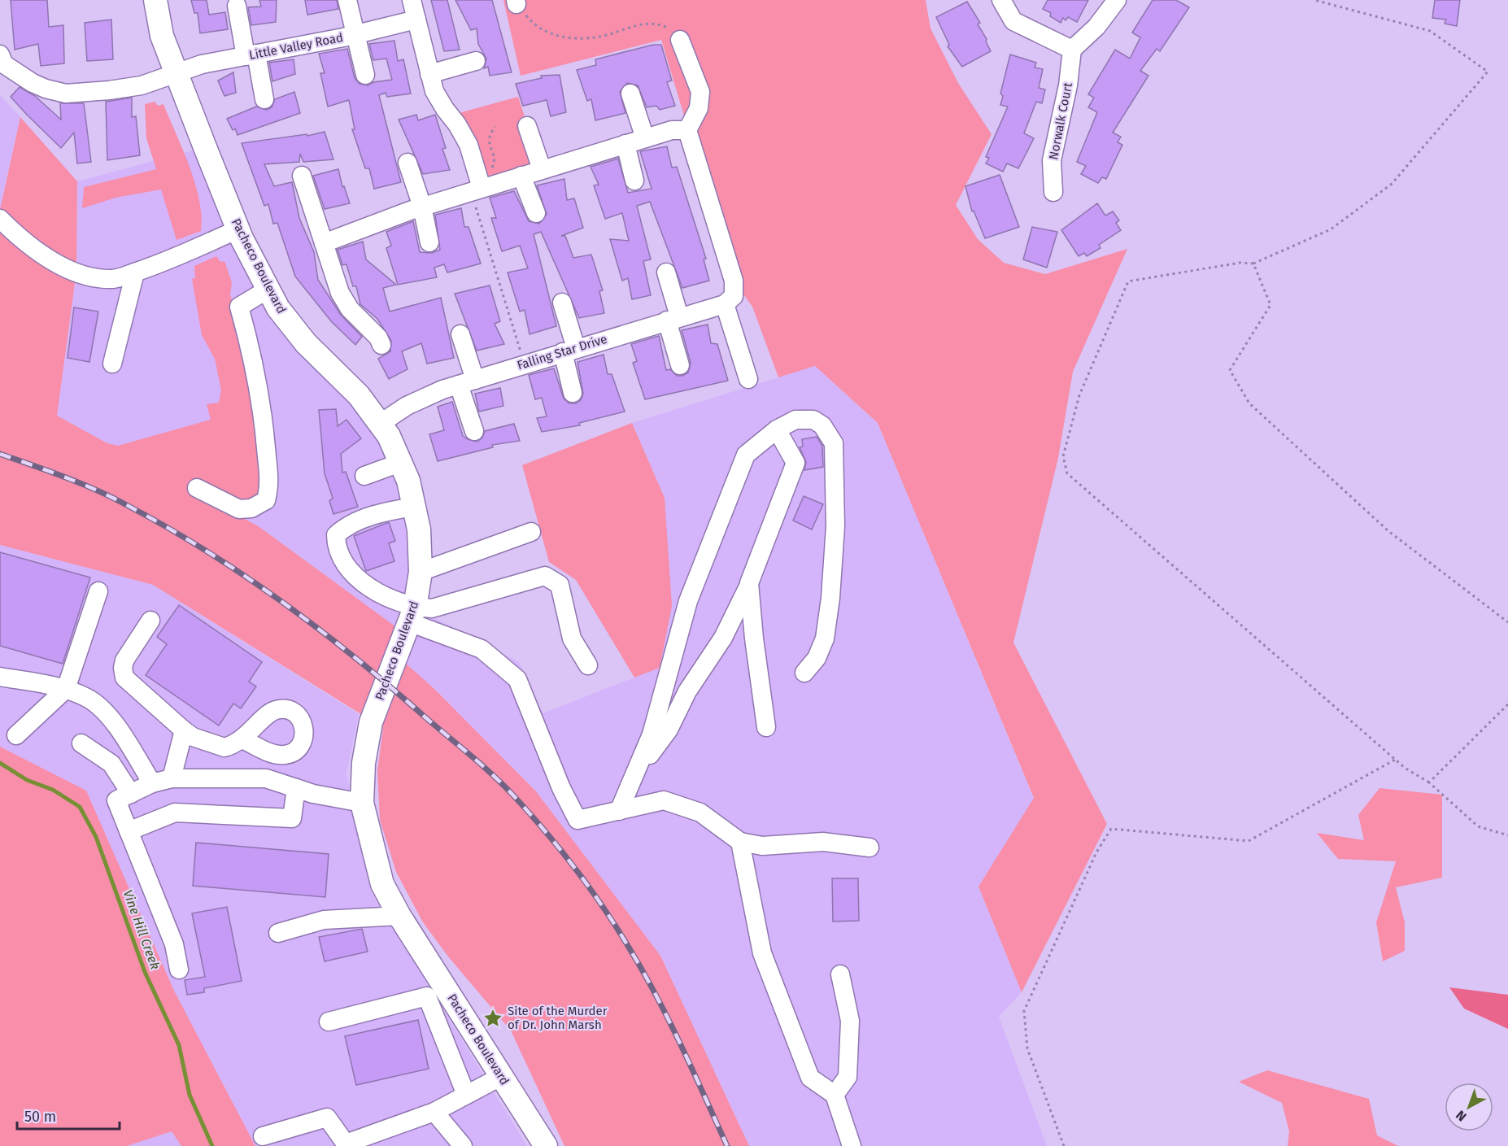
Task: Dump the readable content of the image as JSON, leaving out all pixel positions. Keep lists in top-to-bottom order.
{
  "streets": {
    "main road": ["Pacheco Boulevard"],
    "street": ["Little Valley Road", "Norwalk Court", "Falling Star Drive"]
  },
  "crossings": [
    ["Little Valley Road", "Pacheco Boulevard"],
    ["Pacheco Boulevard", "Falling Star Drive"]
  ],
  "water": ["Vine Hill Creek"],
  "places": {
    "place": ["Site of the Murder of Dr. John Marsh"]
  },
  "scale_bar": "50 m",
  "north": "bottom left"
}
